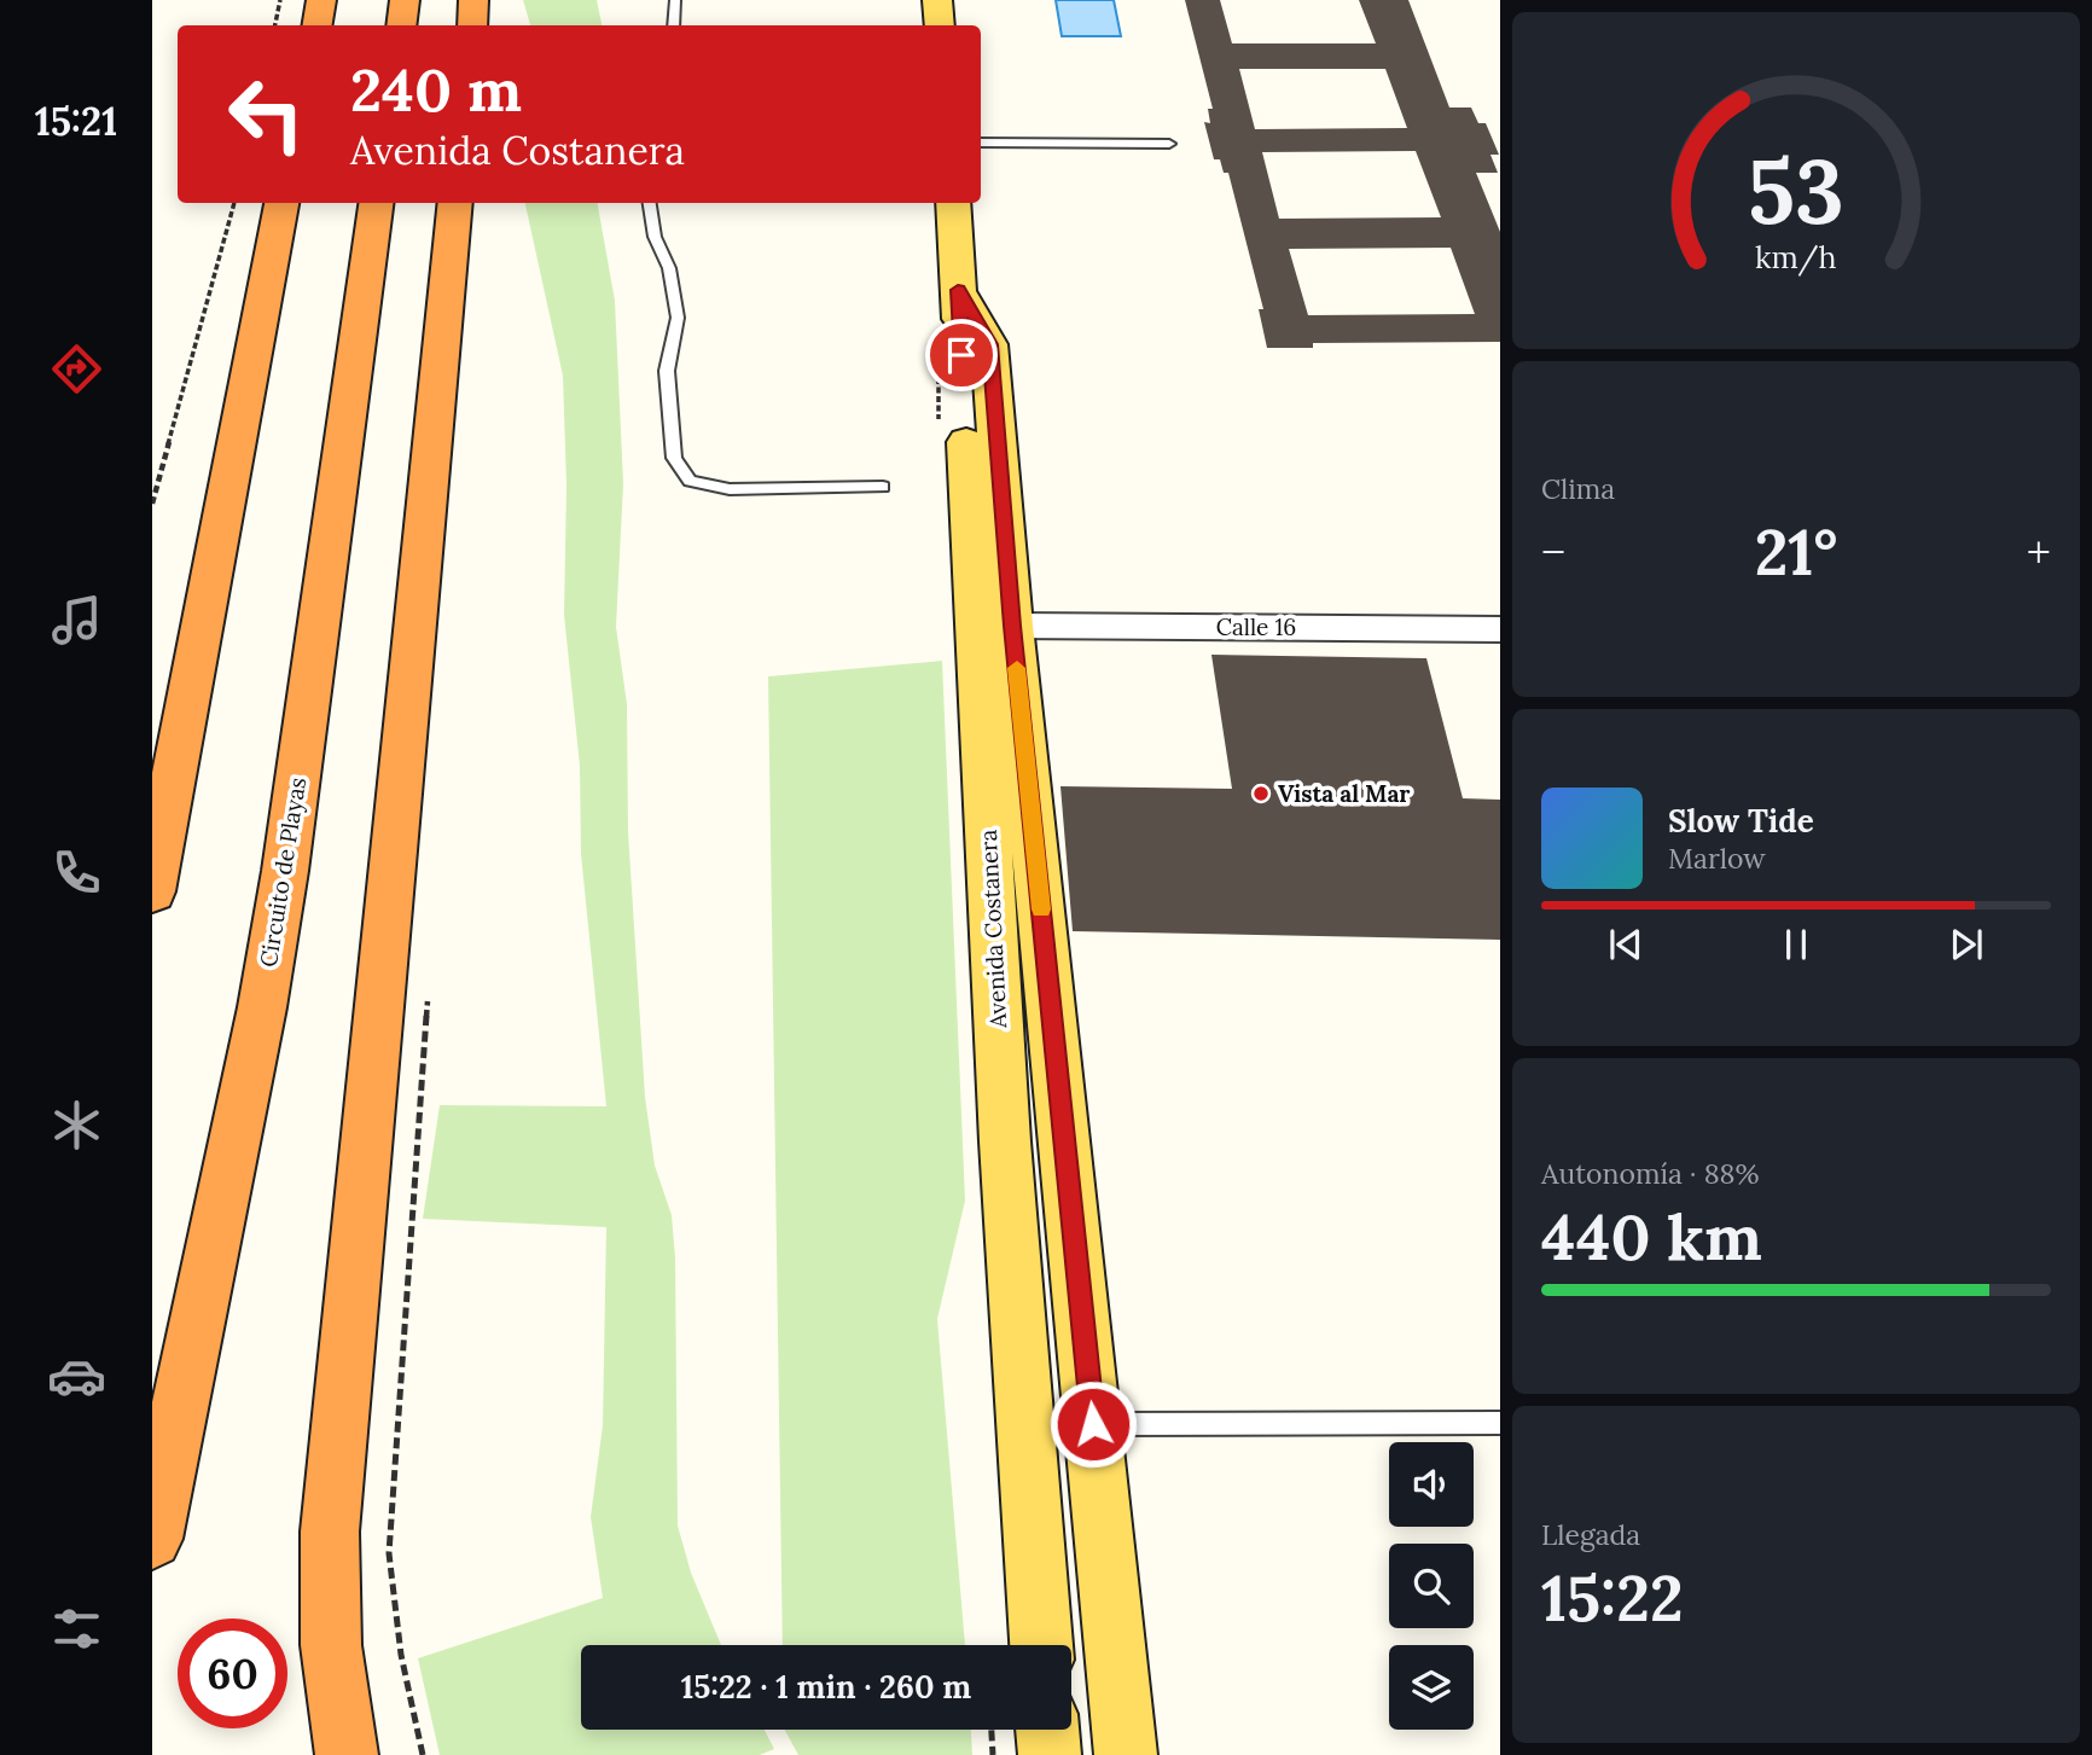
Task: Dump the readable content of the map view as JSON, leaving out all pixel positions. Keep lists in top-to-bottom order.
{
  "streets": {
    "highway": ["Circuito de Playas"],
    "main road": ["Avenida Costanera"],
    "street": ["Calle 16"]
  },
  "places": ["Vista al Mar"],
  "page": {
    "tabs": "15:21",
    "turn": ["240 m", "Avenida Costanera"],
    "tile": [
      "Clima",
      ["Autonomía · 88%", "440 km"],
      ["Llegada", "15:22"]
    ],
    "heat": ["−", "21°", "+"],
    "song": ["Slow Tide", "Marlow"],
    "limit": "60",
    "trip": "15:22 · 1 min · 260 m",
    "gauge": ["53", "km/h"]
  }
}
